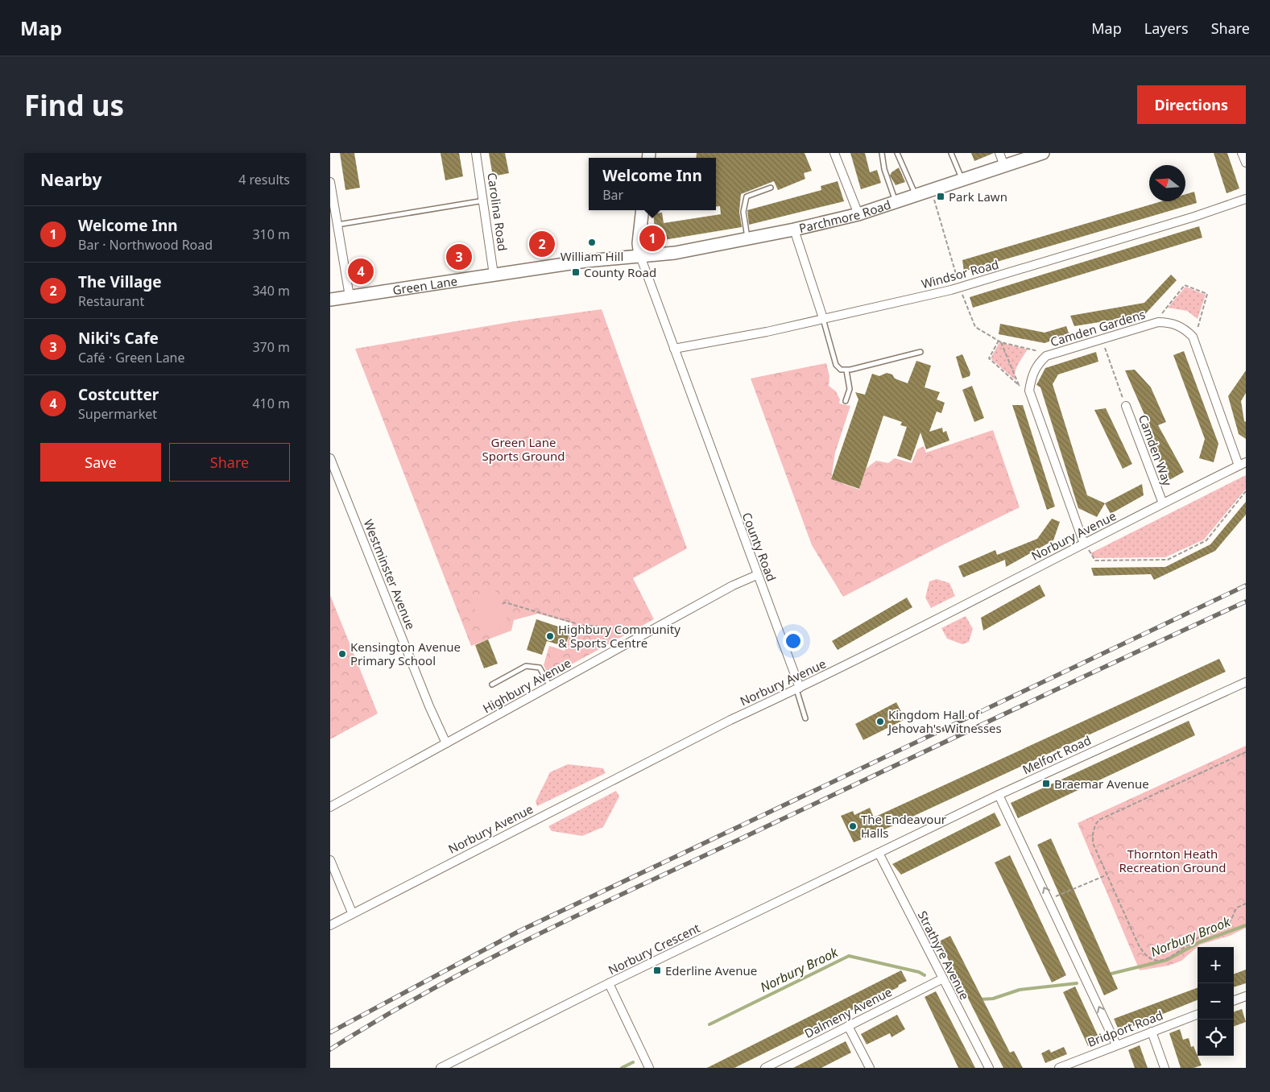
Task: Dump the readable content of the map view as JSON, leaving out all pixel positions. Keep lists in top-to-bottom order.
{
  "streets": {
    "main road": ["Parchmore Road", "Green Lane"],
    "street": [
      "Carolina Road",
      "Windsor Road",
      "Camden Gardens",
      "Camden Way",
      "Norbury Avenue",
      "County Road",
      "Westminster Avenue",
      "Highbury Avenue",
      "Melfort Road",
      "Norbury Crescent",
      "Strathyre Avenue",
      "Dalmeny Avenue",
      "Bridport Road"
    ]
  },
  "crossings": [
    ["Carolina Road", "Green Lane"],
    ["Parchmore Road", "Green Lane"],
    ["Parchmore Road", "County Road"],
    ["Windsor Road", "County Road"],
    ["Green Lane", "County Road"],
    ["Camden Way", "Norbury Avenue"],
    ["Norbury Avenue", "County Road"],
    ["County Road", "Highbury Avenue"],
    ["Westminster Avenue", "Highbury Avenue"],
    ["Melfort Road", "Norbury Crescent"],
    ["Melfort Road", "Strathyre Avenue"],
    ["Norbury Crescent", "Strathyre Avenue"],
    ["Strathyre Avenue", "Dalmeny Avenue"]
  ],
  "water": ["Norbury Brook"],
  "parks": ["Green Lane Sports Ground", "Thornton Heath Recreation Ground"],
  "places": {
    "transit": [
      "Park Lawn",
      "County Road",
      "Braemar Avenue",
      "Ederline Avenue"
    ],
    "other": [
      "William Hill",
      "Highbury Community & Sports Centre",
      "Kensington Avenue Primary School",
      "Kingdom Hall of Jehovah's Witnesses",
      "The Endeavour Halls"
    ]
  },
  "north": "left",
  "page": {
    "header": "Map",
    "nav": ["Map", "Layers", "Share"],
    "buttons": [
      "Directions",
      ["Save", "Share"]
    ],
    "title": "Find us",
    "heading": ["Nearby", "4 results"],
    "popup": ["Welcome Inn", "Bar"],
    "list": [
      {
        "mark": "1",
        "name": "Welcome Inn",
        "note": "Bar · Northwood Road",
        "value": "310 m"
      },
      {
        "mark": "2",
        "name": "The Village",
        "note": "Restaurant",
        "value": "340 m"
      },
      {
        "mark": "3",
        "name": "Niki's Cafe",
        "note": "Café · Green Lane",
        "value": "370 m"
      },
      {
        "mark": "4",
        "name": "Costcutter",
        "note": "Supermarket",
        "value": "410 m"
      }
    ],
    "pins": [
      "1",
      "2",
      "3",
      "4"
    ],
    "map_buttons": ["+", "−"]
  }
}
